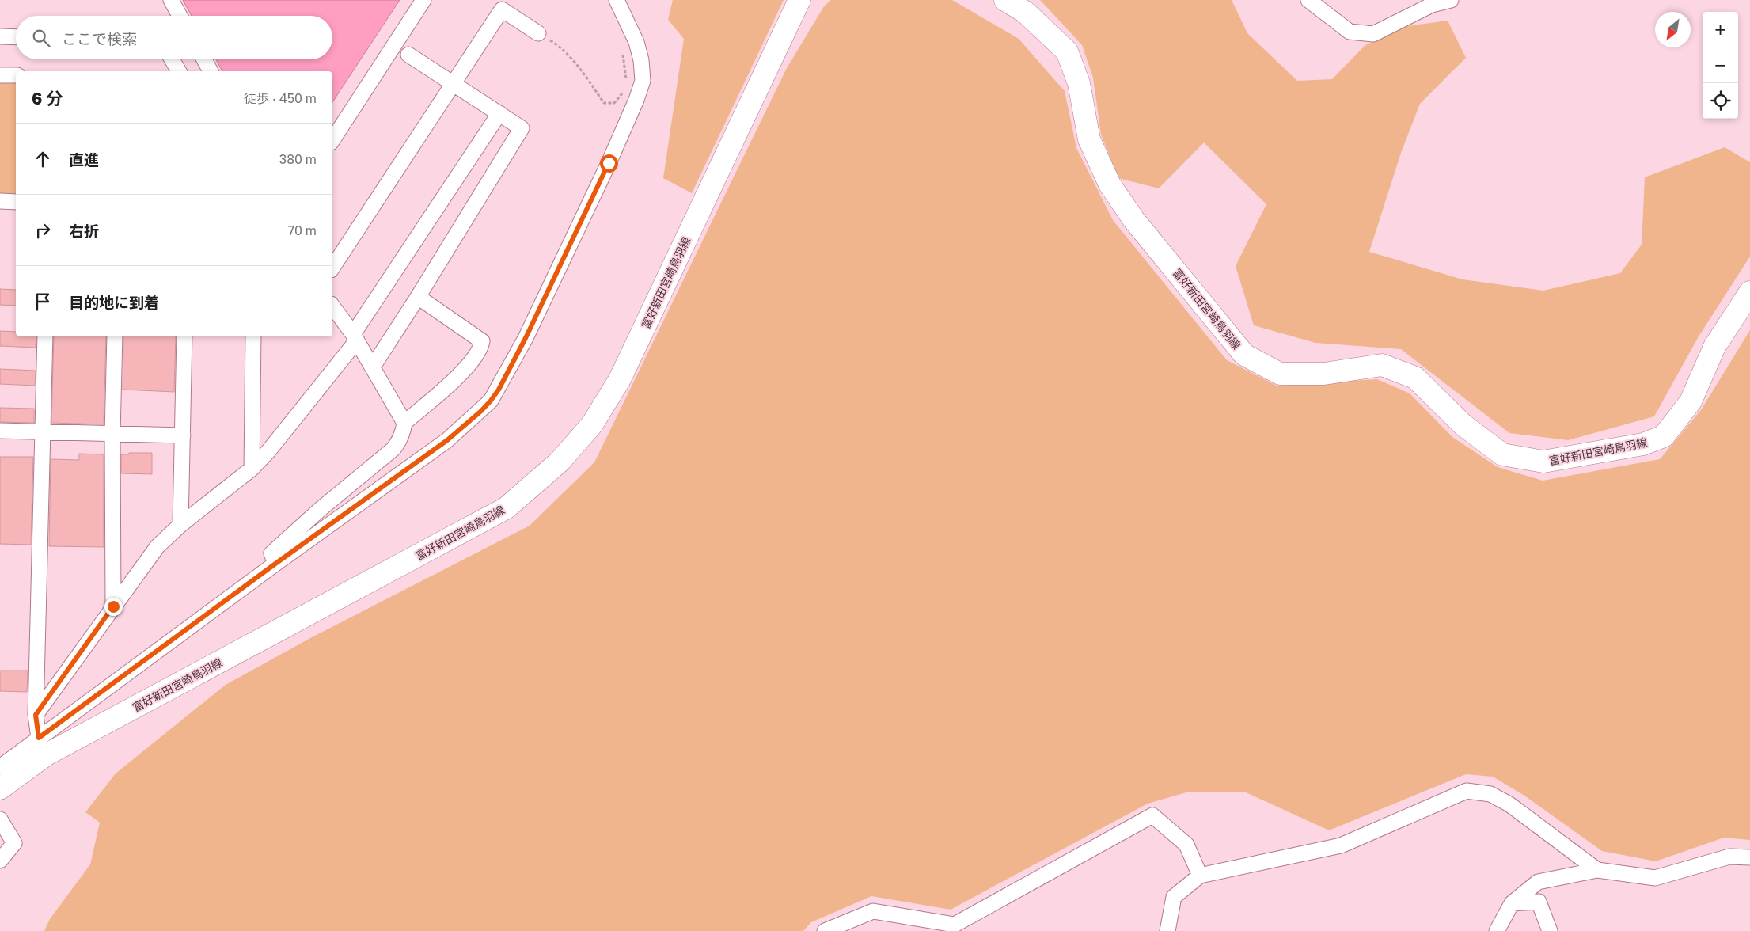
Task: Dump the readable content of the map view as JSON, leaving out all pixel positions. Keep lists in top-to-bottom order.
{
  "streets": {
    "main road": ["富好新田宮崎鳥羽線"]
  },
  "north": "bottom left",
  "page": {
    "map_buttons": ["+", "−"],
    "search": "ここで検索",
    "heading": ["6 分", "徒歩 · 450 m"],
    "list": [
      ["直進", "380 m"],
      ["右折", "70 m"],
      "目的地に到着"
    ]
  }
}
